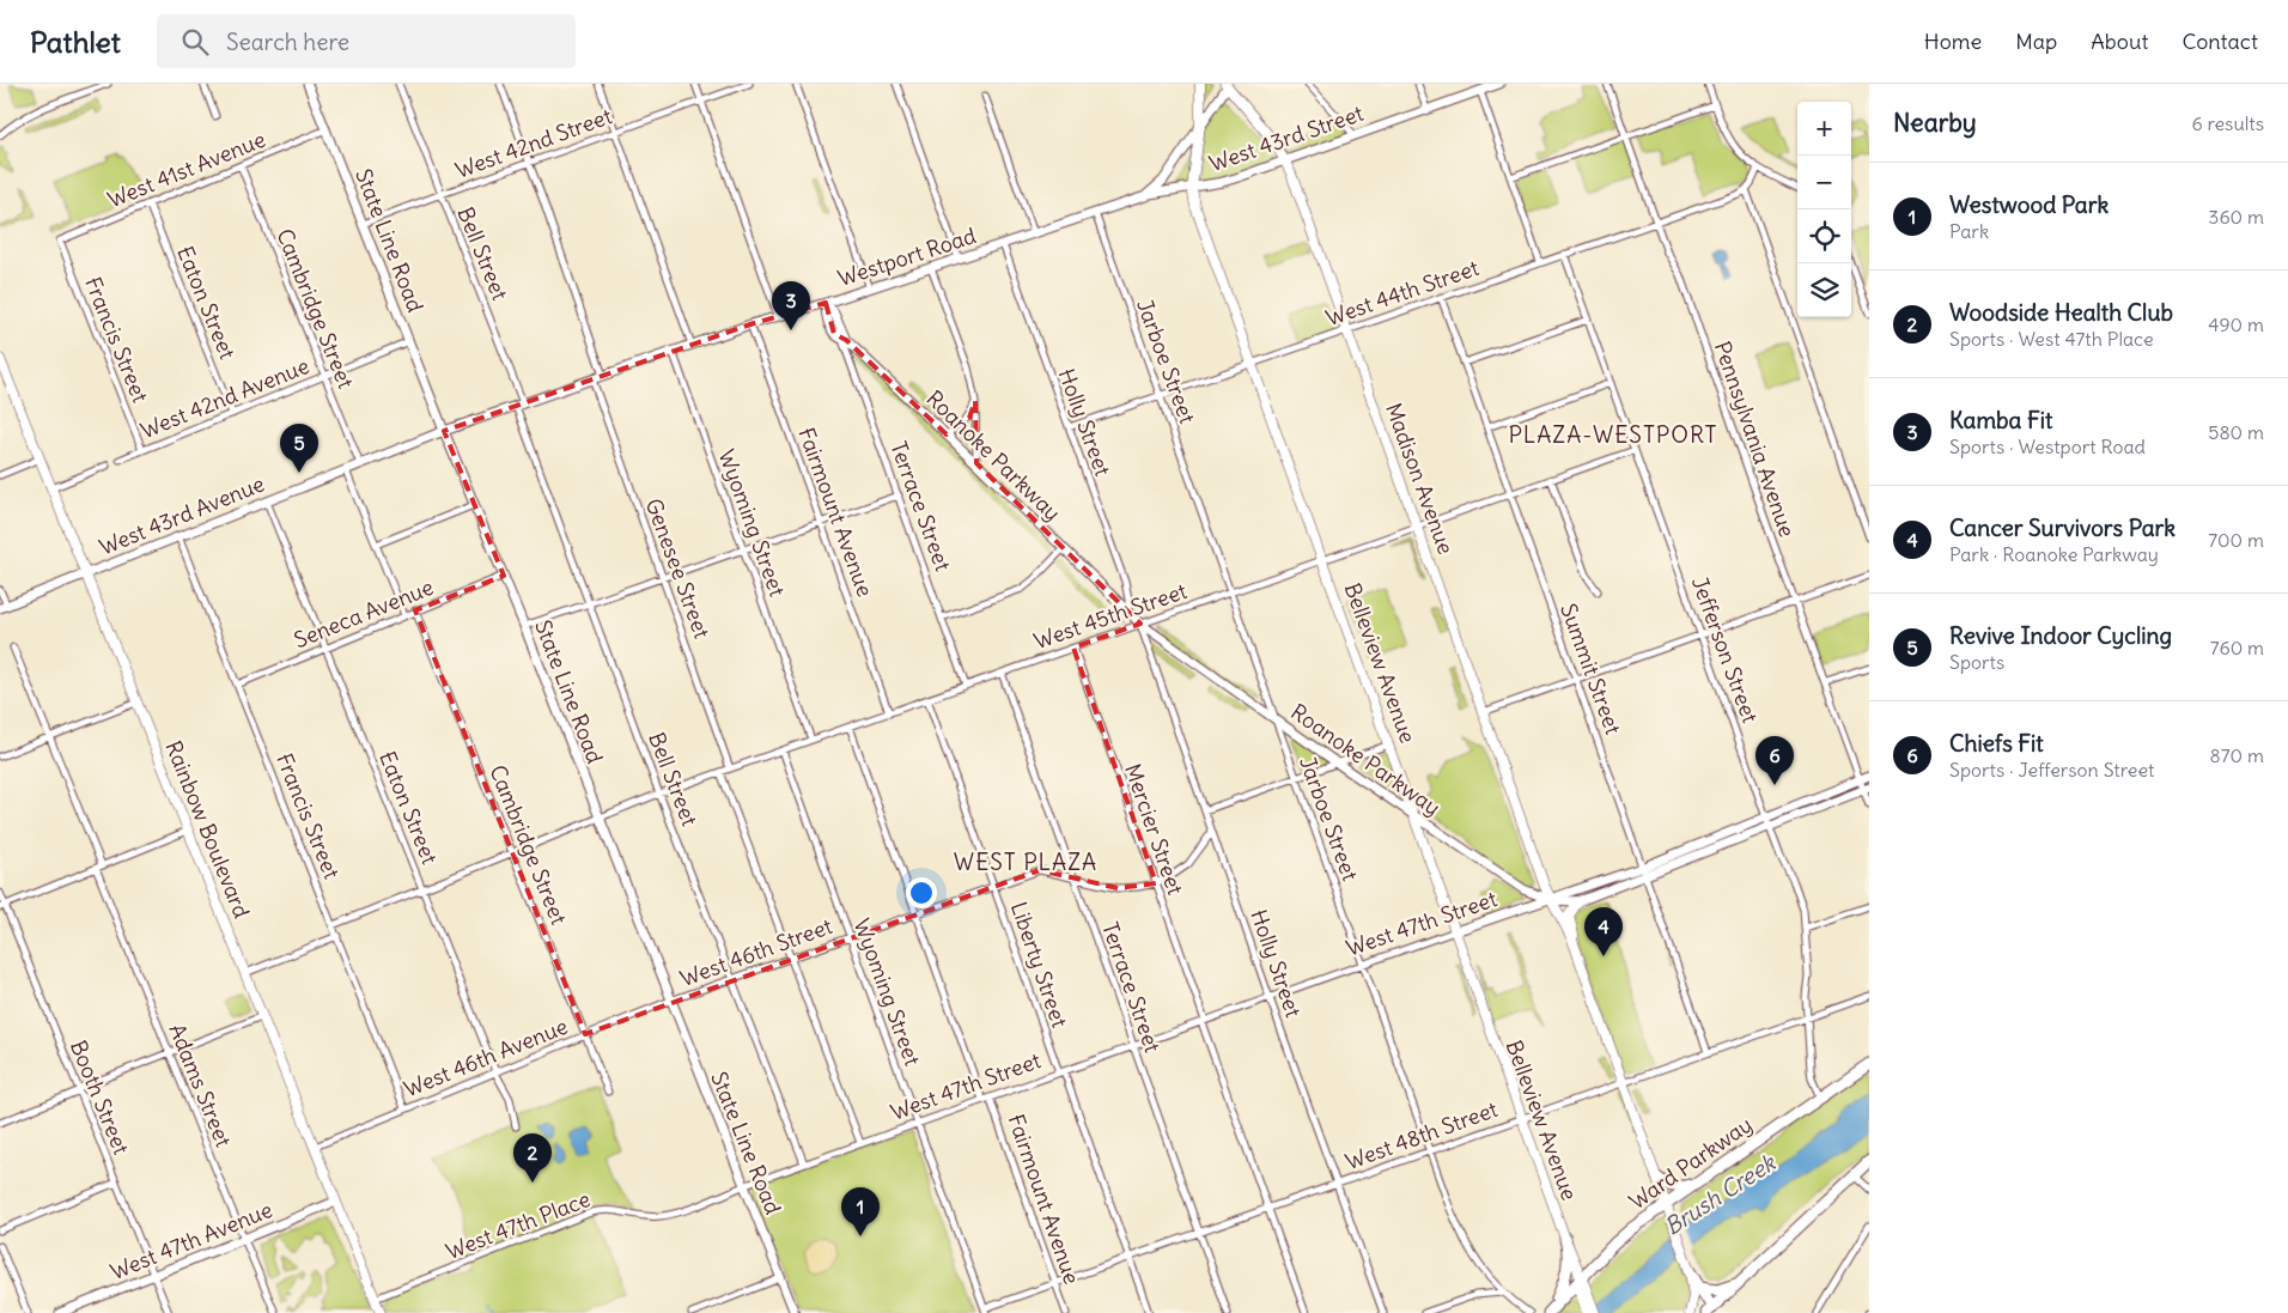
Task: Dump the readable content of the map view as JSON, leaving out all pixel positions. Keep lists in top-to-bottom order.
{
  "streets": {
    "highway": ["Ward Parkway"],
    "main road": ["Madison Avenue", "Belleview Avenue", "Rainbow Boulevard"],
    "street": [
      "West 43rd Street",
      "West 42nd Street",
      "West 41st Avenue",
      "State Line Road",
      "Bell Street",
      "Westport Road",
      "West 44th Street",
      "Eaton Street",
      "Cambridge Street",
      "Francis Street",
      "Jarboe Street",
      "West 42nd Avenue",
      "Holly Street",
      "Pennsylvania Avenue",
      "Roanoke Parkway",
      "Terrace Street",
      "Fairmount Avenue",
      "West 43rd Avenue",
      "Wyoming Street",
      "Genesee Street",
      "Seneca Avenue",
      "West 45th Street",
      "Jefferson Street",
      "Summit Street",
      "Mercier Street",
      "West 47th Street",
      "West 46th Street",
      "Liberty Street",
      "West 46th Avenue",
      "Adams Street",
      "Booth Street",
      "West 48th Street",
      "West 47th Place",
      "West 47th Avenue"
    ]
  },
  "crossings": [
    ["West 43rd Street", "Westport Road"],
    ["West 43rd Street", "Madison Avenue"],
    ["West 43rd Street", "Belleview Avenue"],
    ["West 42nd Street", "State Line Road"],
    ["West 42nd Street", "Bell Street"],
    ["West 41st Avenue", "State Line Road"],
    ["West 41st Avenue", "Eaton Street"],
    ["West 41st Avenue", "Cambridge Street"],
    ["West 41st Avenue", "Francis Street"],
    ["State Line Road", "Westport Road"],
    ["State Line Road", "West 42nd Avenue"],
    ["State Line Road", "West 43rd Avenue"],
    ["State Line Road", "Seneca Avenue"],
    ["State Line Road", "West 45th Street"],
    ["State Line Road", "West 47th Street"],
    ["State Line Road", "West 46th Street"],
    ["State Line Road", "West 46th Avenue"],
    ["State Line Road", "West 47th Place"],
    ["Bell Street", "Westport Road"],
    ["Bell Street", "West 45th Street"],
    ["Bell Street", "West 47th Street"],
    ["Bell Street", "West 46th Street"],
    ["Westport Road", "Jarboe Street"],
    ["Westport Road", "Holly Street"],
    ["Westport Road", "Roanoke Parkway"],
    ["Westport Road", "Fairmount Avenue"],
    ["Westport Road", "West 43rd Avenue"],
    ["Westport Road", "Wyoming Street"],
    ["Westport Road", "Genesee Street"],
    ["West 44th Street", "Jarboe Street"],
    ["West 44th Street", "Holly Street"],
    ["West 44th Street", "Pennsylvania Avenue"],
    ["West 44th Street", "Madison Avenue"],
    ["West 44th Street", "Jefferson Street"],
    ["West 44th Street", "Belleview Avenue"],
    ["West 44th Street", "Summit Street"],
    ["Eaton Street", "West 42nd Avenue"],
    ["Eaton Street", "West 43rd Avenue"],
    ["Eaton Street", "Seneca Avenue"],
    ["Eaton Street", "West 45th Street"],
    ["Eaton Street", "West 46th Avenue"],
    ["Cambridge Street", "West 42nd Avenue"],
    ["Cambridge Street", "West 43rd Avenue"],
    ["Cambridge Street", "Seneca Avenue"],
    ["Cambridge Street", "West 45th Street"],
    ["Cambridge Street", "West 46th Avenue"],
    ["Francis Street", "West 42nd Avenue"],
    ["Francis Street", "West 43rd Avenue"],
    ["Francis Street", "Seneca Avenue"],
    ["Francis Street", "West 45th Street"],
    ["Francis Street", "West 46th Avenue"],
    ["Jarboe Street", "Roanoke Parkway"],
    ["Jarboe Street", "West 45th Street"],
    ["Jarboe Street", "West 47th Street"],
    ["Jarboe Street", "West 48th Street"],
    ["Holly Street", "Roanoke Parkway"],
    ["Holly Street", "West 45th Street"],
    ["Holly Street", "West 47th Street"],
    ["Holly Street", "West 46th Street"],
    ["Holly Street", "West 48th Street"],
    ["Pennsylvania Avenue", "West 47th Street"],
    ["Roanoke Parkway", "Madison Avenue"],
    ["Roanoke Parkway", "Terrace Street"],
    ["Roanoke Parkway", "West 45th Street"],
    ["Roanoke Parkway", "Belleview Avenue"],
    ["Roanoke Parkway", "West 47th Street"],
    ["Madison Avenue", "West 45th Street"],
    ["Madison Avenue", "West 47th Street"],
    ["Terrace Street", "West 45th Street"],
    ["Terrace Street", "West 47th Street"],
    ["Terrace Street", "West 46th Street"],
    ["Terrace Street", "West 48th Street"],
    ["Fairmount Avenue", "West 45th Street"],
    ["Fairmount Avenue", "West 47th Street"],
    ["Fairmount Avenue", "West 46th Street"],
    ["Fairmount Avenue", "West 48th Street"],
    ["West 43rd Avenue", "Rainbow Boulevard"],
    ["Wyoming Street", "West 45th Street"],
    ["Wyoming Street", "West 47th Street"],
    ["Wyoming Street", "West 46th Street"],
    ["Wyoming Street", "West 48th Street"],
    ["Genesee Street", "West 45th Street"],
    ["West 45th Street", "Jefferson Street"],
    ["West 45th Street", "Belleview Avenue"],
    ["West 45th Street", "Summit Street"],
    ["West 45th Street", "Mercier Street"],
    ["West 45th Street", "Liberty Street"],
    ["Jefferson Street", "West 47th Street"],
    ["Jefferson Street", "West 48th Street"],
    ["Jefferson Street", "Ward Parkway"],
    ["Belleview Avenue", "West 47th Street"],
    ["Belleview Avenue", "West 48th Street"],
    ["Belleview Avenue", "Ward Parkway"],
    ["Summit Street", "West 47th Street"],
    ["Summit Street", "West 48th Street"],
    ["Rainbow Boulevard", "West 46th Avenue"],
    ["Rainbow Boulevard", "West 47th Place"],
    ["Rainbow Boulevard", "West 47th Avenue"],
    ["Mercier Street", "West 47th Street"],
    ["Mercier Street", "West 46th Street"],
    ["Mercier Street", "West 48th Street"],
    ["West 47th Street", "Liberty Street"],
    ["West 47th Street", "West 47th Place"],
    ["West 46th Street", "Liberty Street"],
    ["West 46th Street", "West 46th Avenue"],
    ["Liberty Street", "West 48th Street"],
    ["Adams Street", "West 47th Avenue"],
    ["Booth Street", "West 47th Avenue"]
  ],
  "districts": ["PLAZA-WESTPORT", "WEST PLAZA"],
  "water": ["Brush Creek"],
  "page": {
    "header": "Pathlet",
    "search": "Search here",
    "nav": [
      "Home",
      "Map",
      "About",
      "Contact"
    ],
    "heading": ["Nearby", "6 results"],
    "map_buttons": ["+", "−"],
    "list": [
      {
        "mark": "1",
        "name": "Westwood Park",
        "note": "Park",
        "value": "360 m"
      },
      {
        "mark": "2",
        "name": "Woodside Health Club",
        "note": "Sports · West 47th Place",
        "value": "490 m"
      },
      {
        "mark": "3",
        "name": "Kamba Fit",
        "note": "Sports · Westport Road",
        "value": "580 m"
      },
      {
        "mark": "4",
        "name": "Cancer Survivors Park",
        "note": "Park · Roanoke Parkway",
        "value": "700 m"
      },
      {
        "mark": "5",
        "name": "Revive Indoor Cycling",
        "note": "Sports",
        "value": "760 m"
      },
      {
        "mark": "6",
        "name": "Chiefs Fit",
        "note": "Sports · Jefferson Street",
        "value": "870 m"
      }
    ],
    "pins": [
      "3",
      "5",
      "6",
      "4",
      "2",
      "1"
    ]
  }
}
